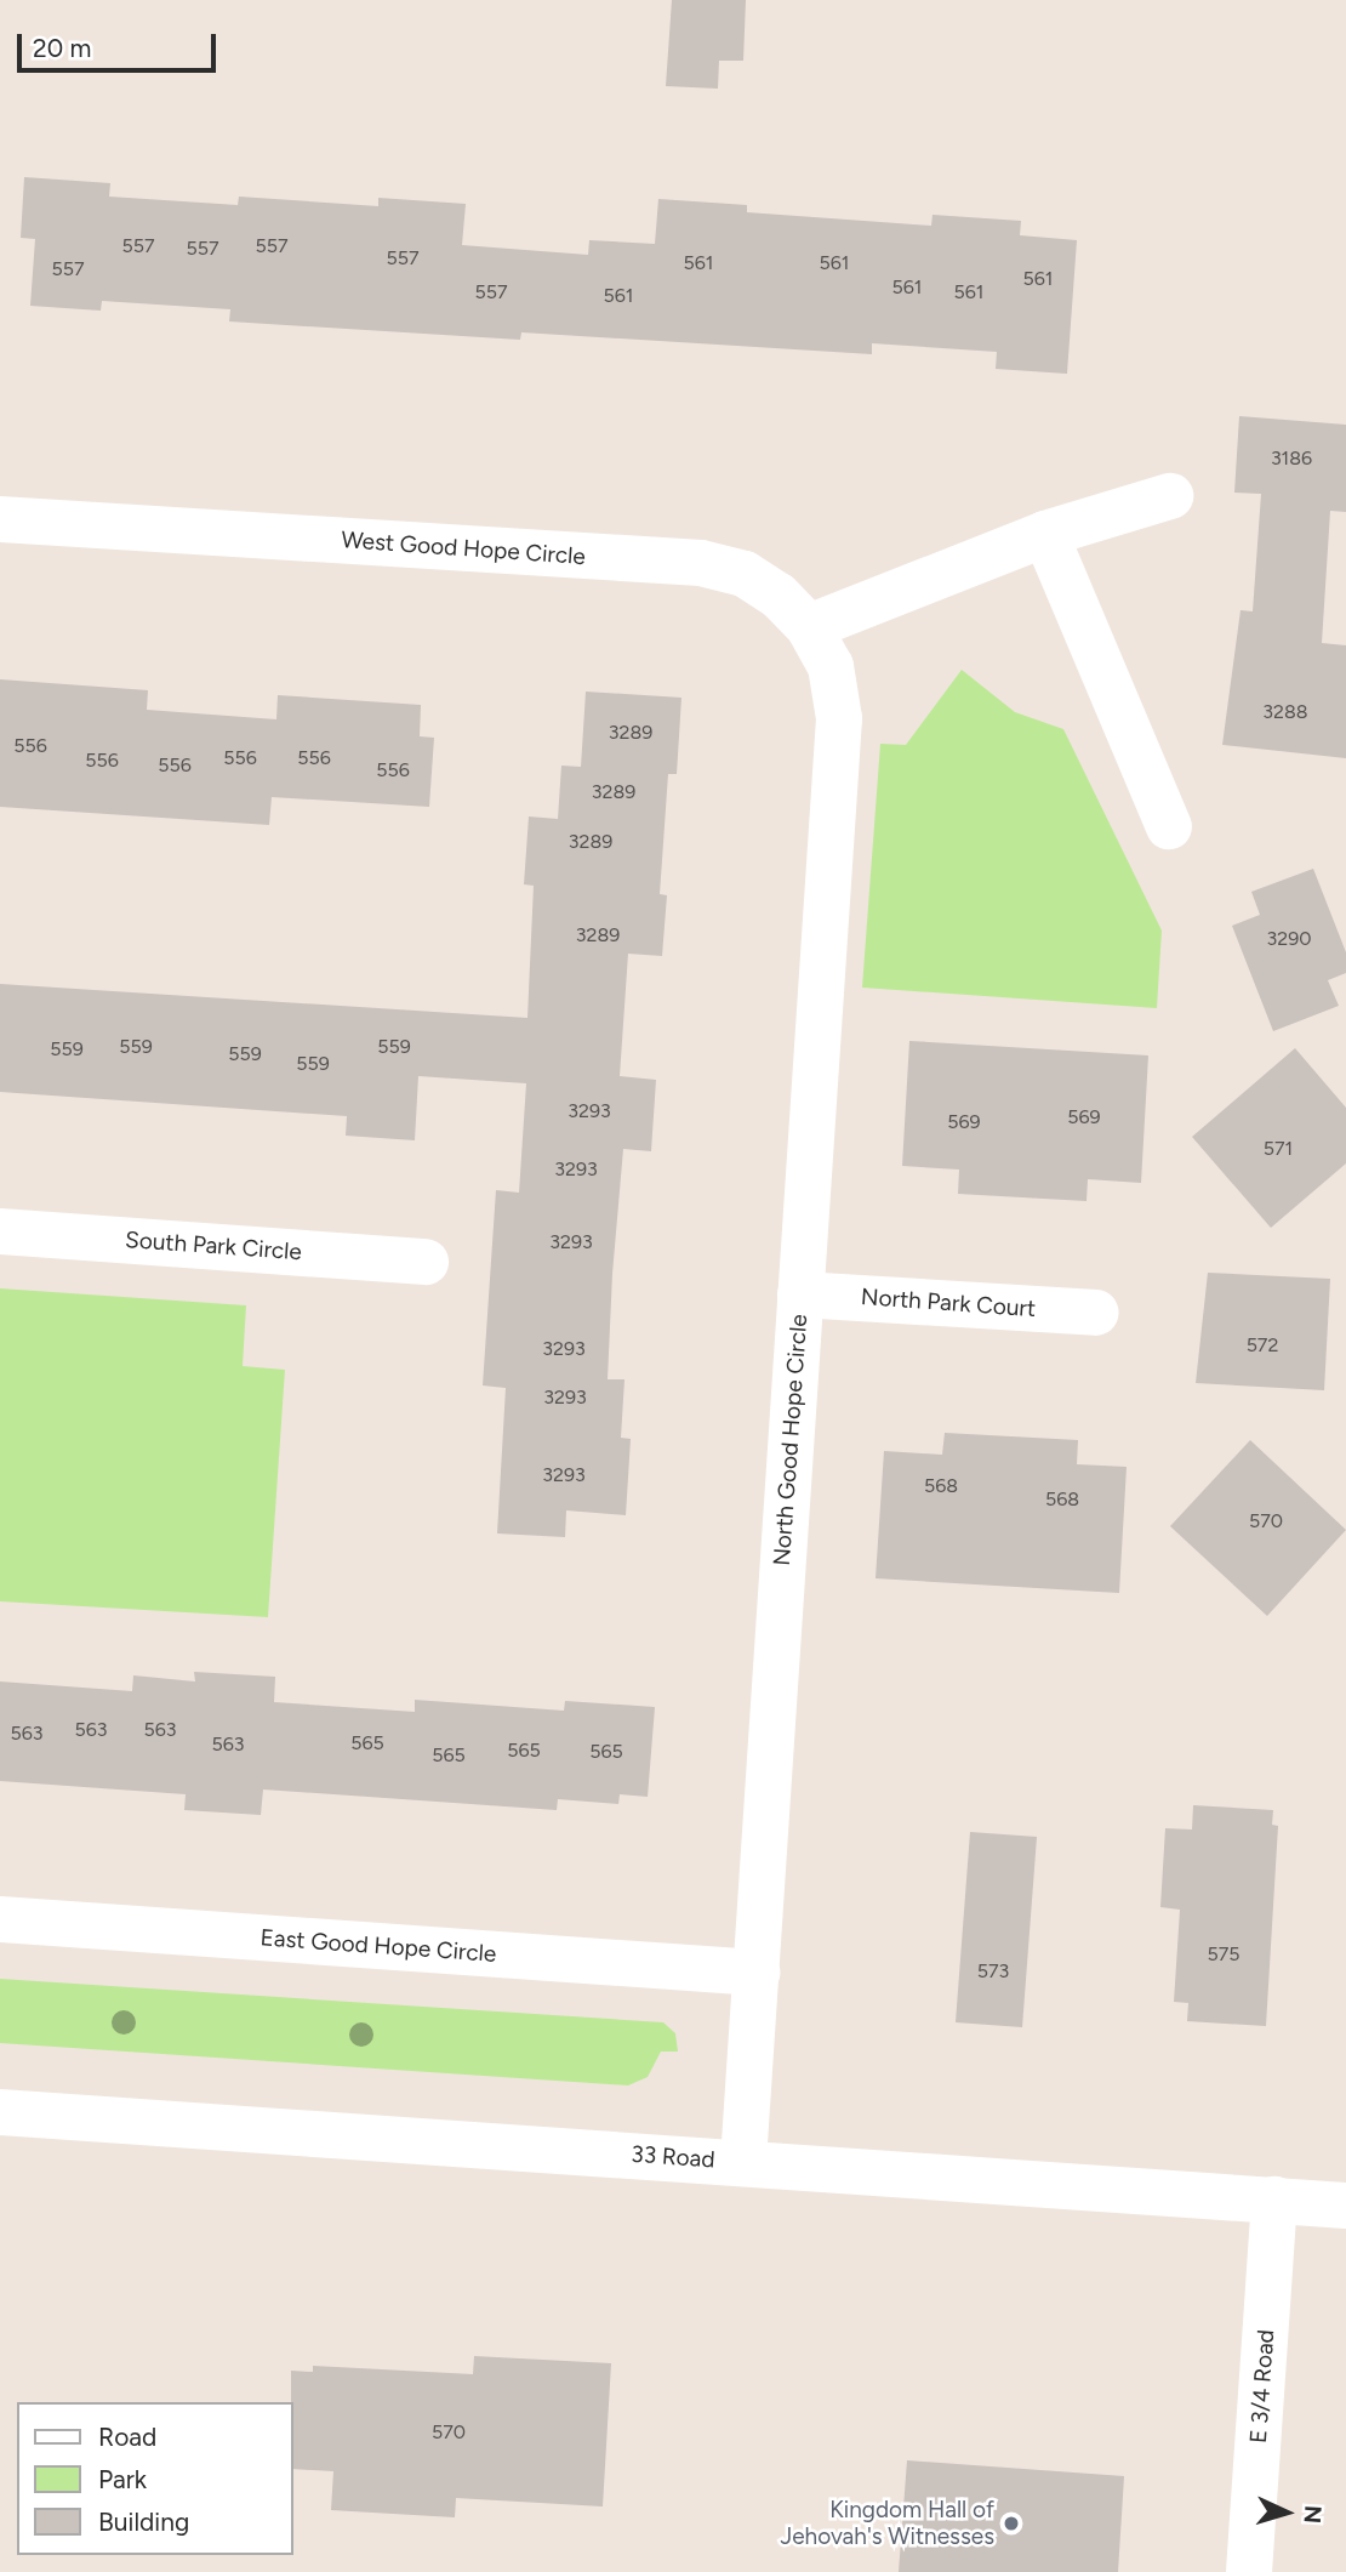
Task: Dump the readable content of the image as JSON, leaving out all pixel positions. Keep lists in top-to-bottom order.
{
  "streets": {
    "street": [
      "West Good Hope Circle",
      "South Park Circle",
      "North Park Court",
      "North Good Hope Circle",
      "East Good Hope Circle",
      "33 Road",
      "E 3/4 Road"
    ]
  },
  "crossings": [
    ["West Good Hope Circle", "North Good Hope Circle"],
    ["North Park Court", "North Good Hope Circle"],
    ["North Good Hope Circle", "East Good Hope Circle"],
    ["North Good Hope Circle", "33 Road"],
    ["33 Road", "E 3/4 Road"]
  ],
  "places": ["Kingdom Hall of Jehovah's Witnesses"],
  "house_numbers": [
    "557",
    "557",
    "557",
    "557",
    "561",
    "561",
    "557",
    "561",
    "561",
    "557",
    "561",
    "561",
    "3186",
    "3288",
    "3289",
    "556",
    "556",
    "556",
    "556",
    "556",
    "556",
    "3289",
    "3289",
    "3289",
    "3290",
    "559",
    "559",
    "559",
    "559",
    "559",
    "3293",
    "569",
    "569",
    "571",
    "3293",
    "3293",
    "572",
    "3293",
    "3293",
    "3293",
    "568",
    "568",
    "570",
    "563",
    "563",
    "563",
    "565",
    "563",
    "565",
    "565",
    "565",
    "575",
    "573",
    "570"
  ],
  "legend": ["Road", "Park", "Building"],
  "scale_bar": "20 m",
  "north": "right"
}
